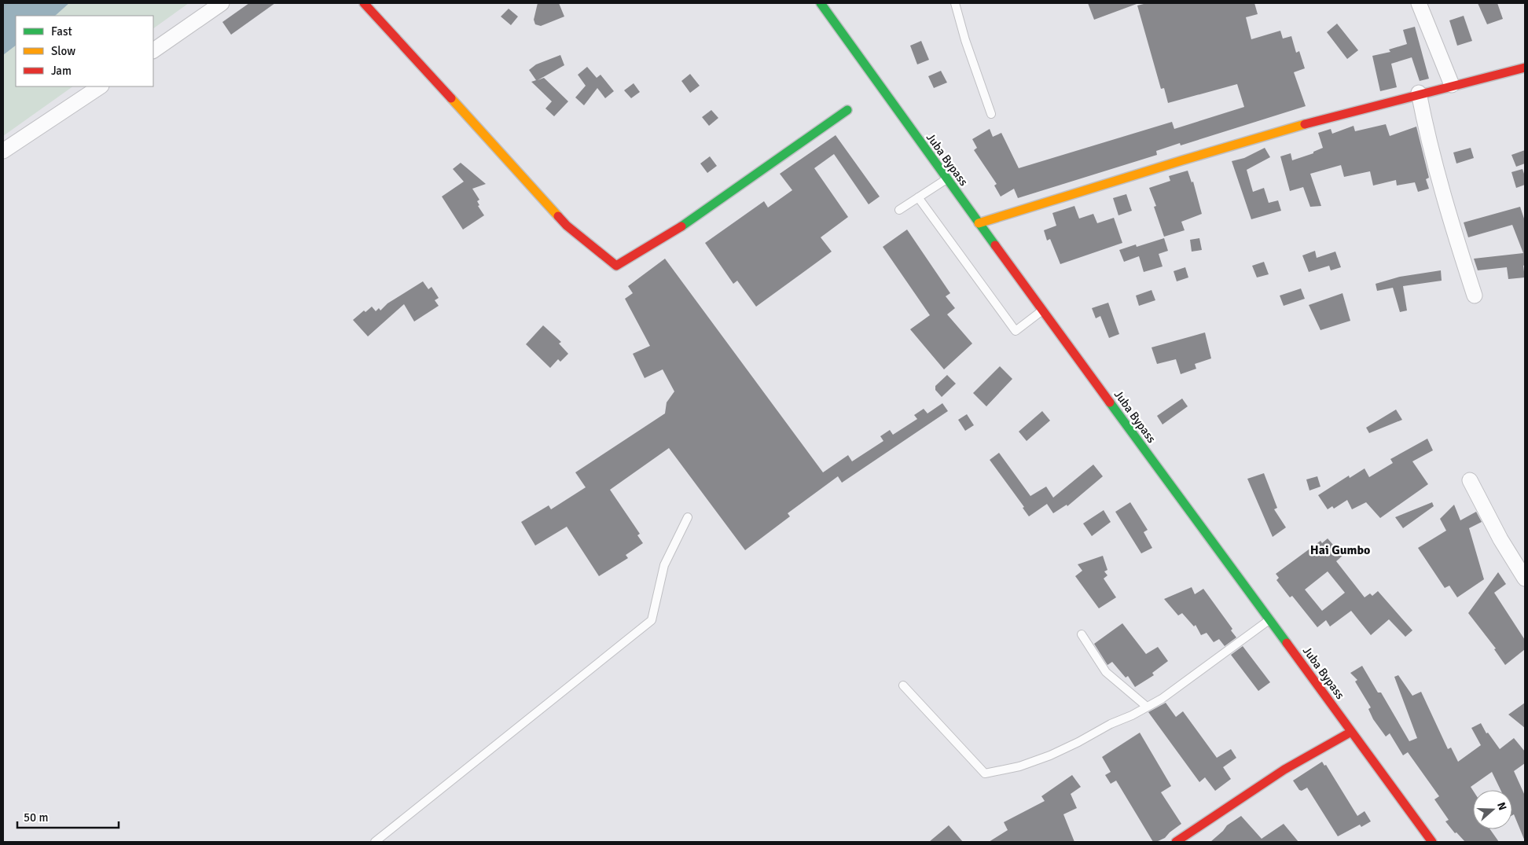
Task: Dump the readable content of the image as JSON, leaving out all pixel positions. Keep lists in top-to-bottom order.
{
  "streets": {
    "street": ["Juba Bypass"]
  },
  "districts": ["Hai Gumbo"],
  "legend": ["Fast", "Slow", "Jam"],
  "scale_bar": "50 m",
  "north": "right"
}
